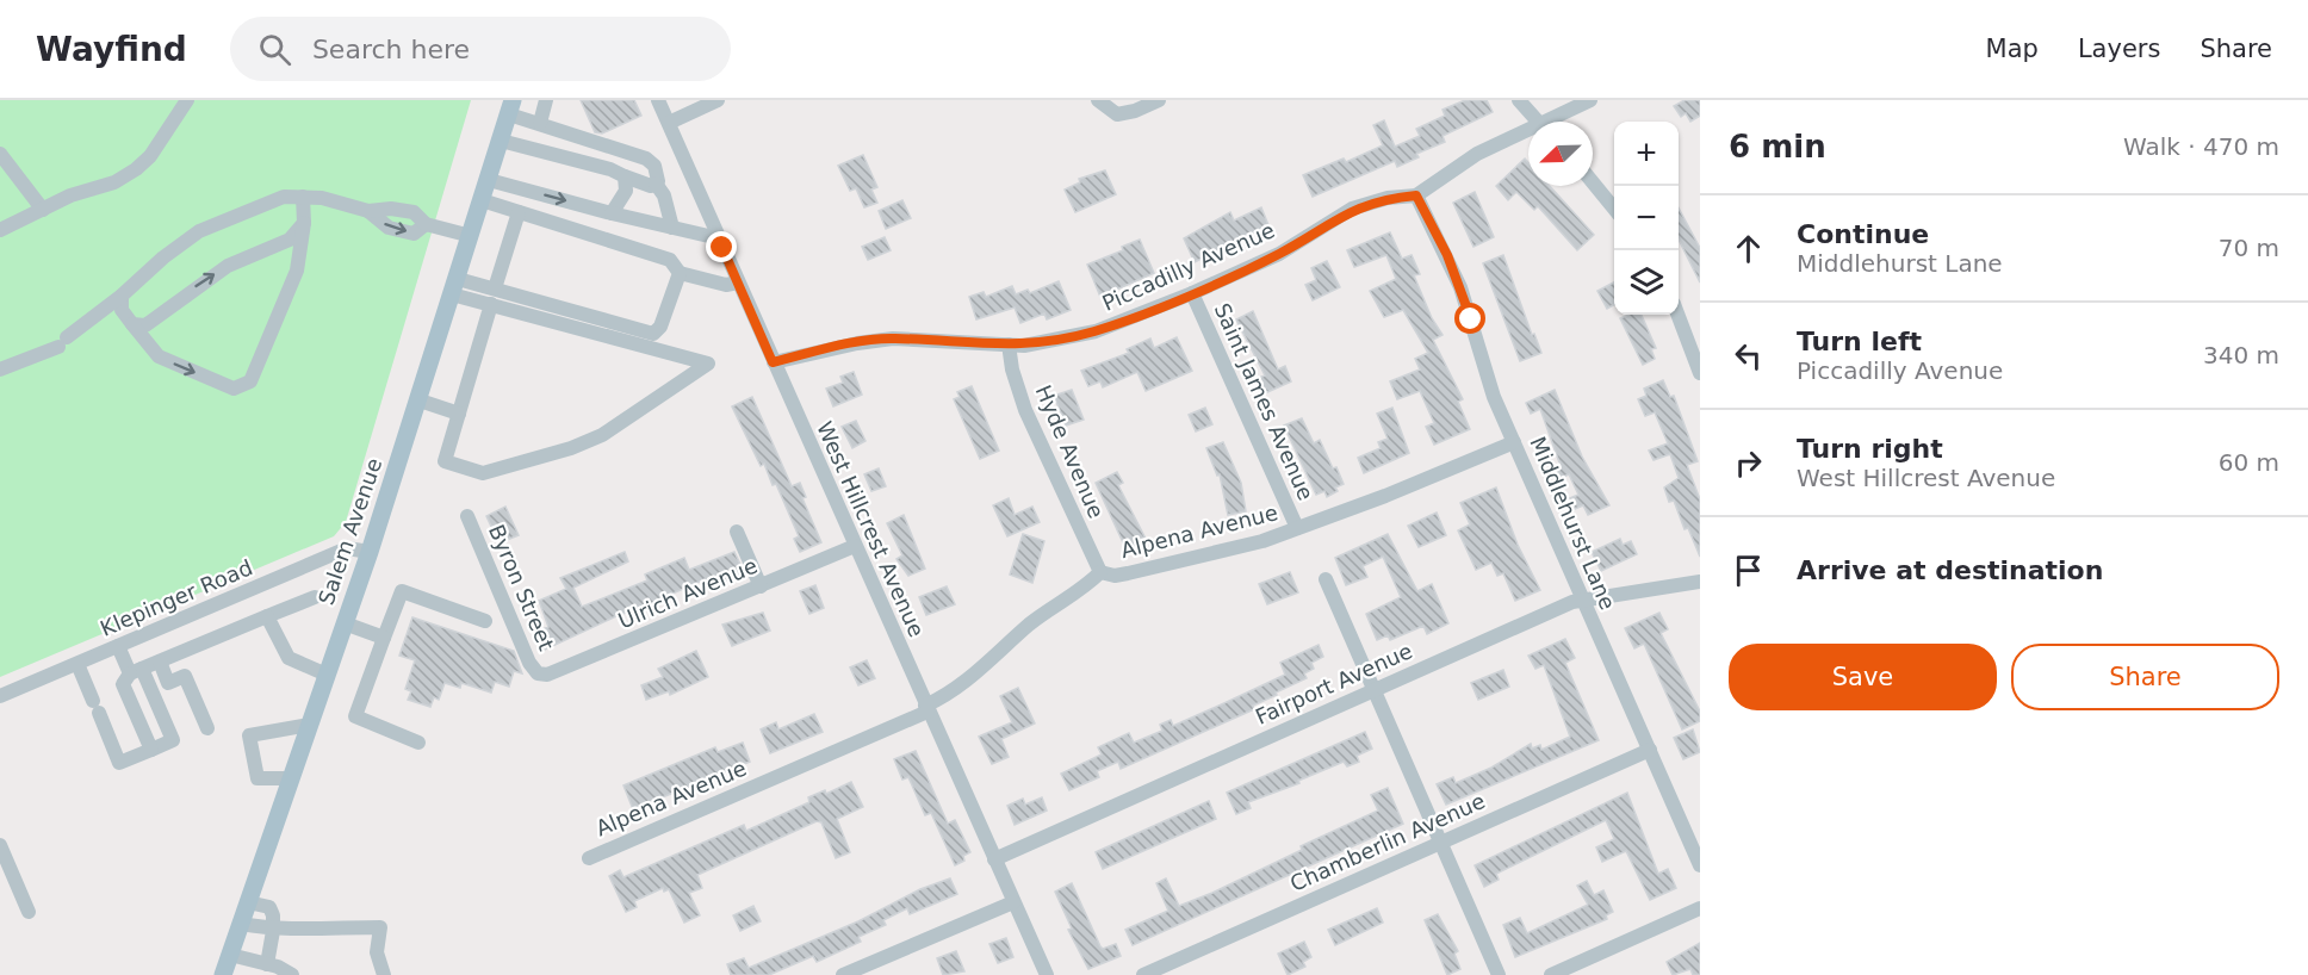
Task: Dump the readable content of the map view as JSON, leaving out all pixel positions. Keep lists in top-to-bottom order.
{
  "streets": {
    "main road": ["Salem Avenue"],
    "street": [
      "Piccadilly Avenue",
      "Saint James Avenue",
      "Hyde Avenue",
      "Middlehurst Lane",
      "West Hillcrest Avenue",
      "Alpena Avenue",
      "Byron Street",
      "Ulrich Avenue",
      "Klepinger Road",
      "Fairport Avenue",
      "Chamberlin Avenue"
    ]
  },
  "crossings": [
    ["Piccadilly Avenue", "Saint James Avenue"],
    ["Piccadilly Avenue", "Hyde Avenue"],
    ["Piccadilly Avenue", "Middlehurst Lane"],
    ["Piccadilly Avenue", "West Hillcrest Avenue"],
    ["Saint James Avenue", "Alpena Avenue"],
    ["Hyde Avenue", "Alpena Avenue"],
    ["Middlehurst Lane", "Alpena Avenue"],
    ["Middlehurst Lane", "Fairport Avenue"],
    ["Middlehurst Lane", "Chamberlin Avenue"],
    ["West Hillcrest Avenue", "Alpena Avenue"],
    ["West Hillcrest Avenue", "Ulrich Avenue"],
    ["West Hillcrest Avenue", "Fairport Avenue"],
    ["Salem Avenue", "Klepinger Road"],
    ["Byron Street", "Ulrich Avenue"]
  ],
  "north": "bottom left",
  "page": {
    "header": "Wayfind",
    "search": "Search here",
    "nav": ["Map", "Layers", "Share"],
    "heading": ["6 min", "Walk · 470 m"],
    "map_buttons": ["+", "−"],
    "list": [
      ["Continue", "Middlehurst Lane", "70 m"],
      ["Turn left", "Piccadilly Avenue", "340 m"],
      ["Turn right", "West Hillcrest Avenue", "60 m"],
      "Arrive at destination"
    ],
    "buttons": ["Save", "Share"]
  }
}
